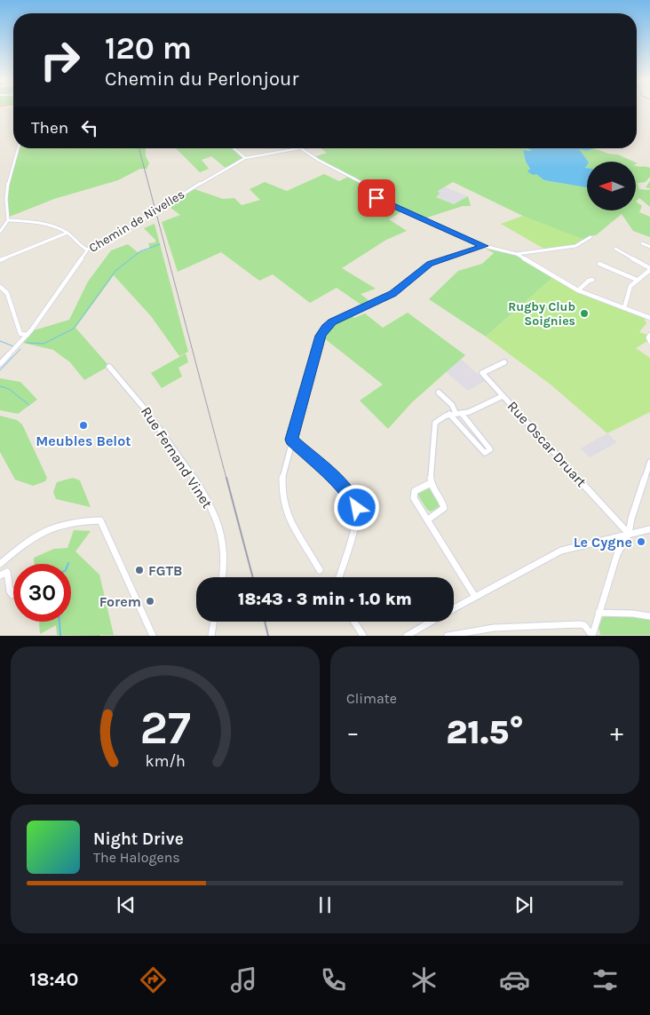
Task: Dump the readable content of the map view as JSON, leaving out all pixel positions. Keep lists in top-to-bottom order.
{
  "streets": {
    "street": ["Chemin de Nivelles", "Rue Oscar Druart", "Rue Fernand Vinet"]
  },
  "places": [
    "Rugby Club Soignies",
    "Meubles Belot",
    "Le Cygne",
    "FGTB",
    "Forem"
  ],
  "north": "left",
  "page": {
    "turn": ["120 m", "Chemin du Perlonjour"],
    "then": "Then",
    "limit": "30",
    "trip": "18:43 · 3 min · 1.0 km",
    "tile": "Climate",
    "heat": ["−", "21.5°", "+"],
    "song": ["Night Drive", "The Halogens"],
    "tabs": "18:40",
    "gauge": ["27", "km/h"]
  }
}
